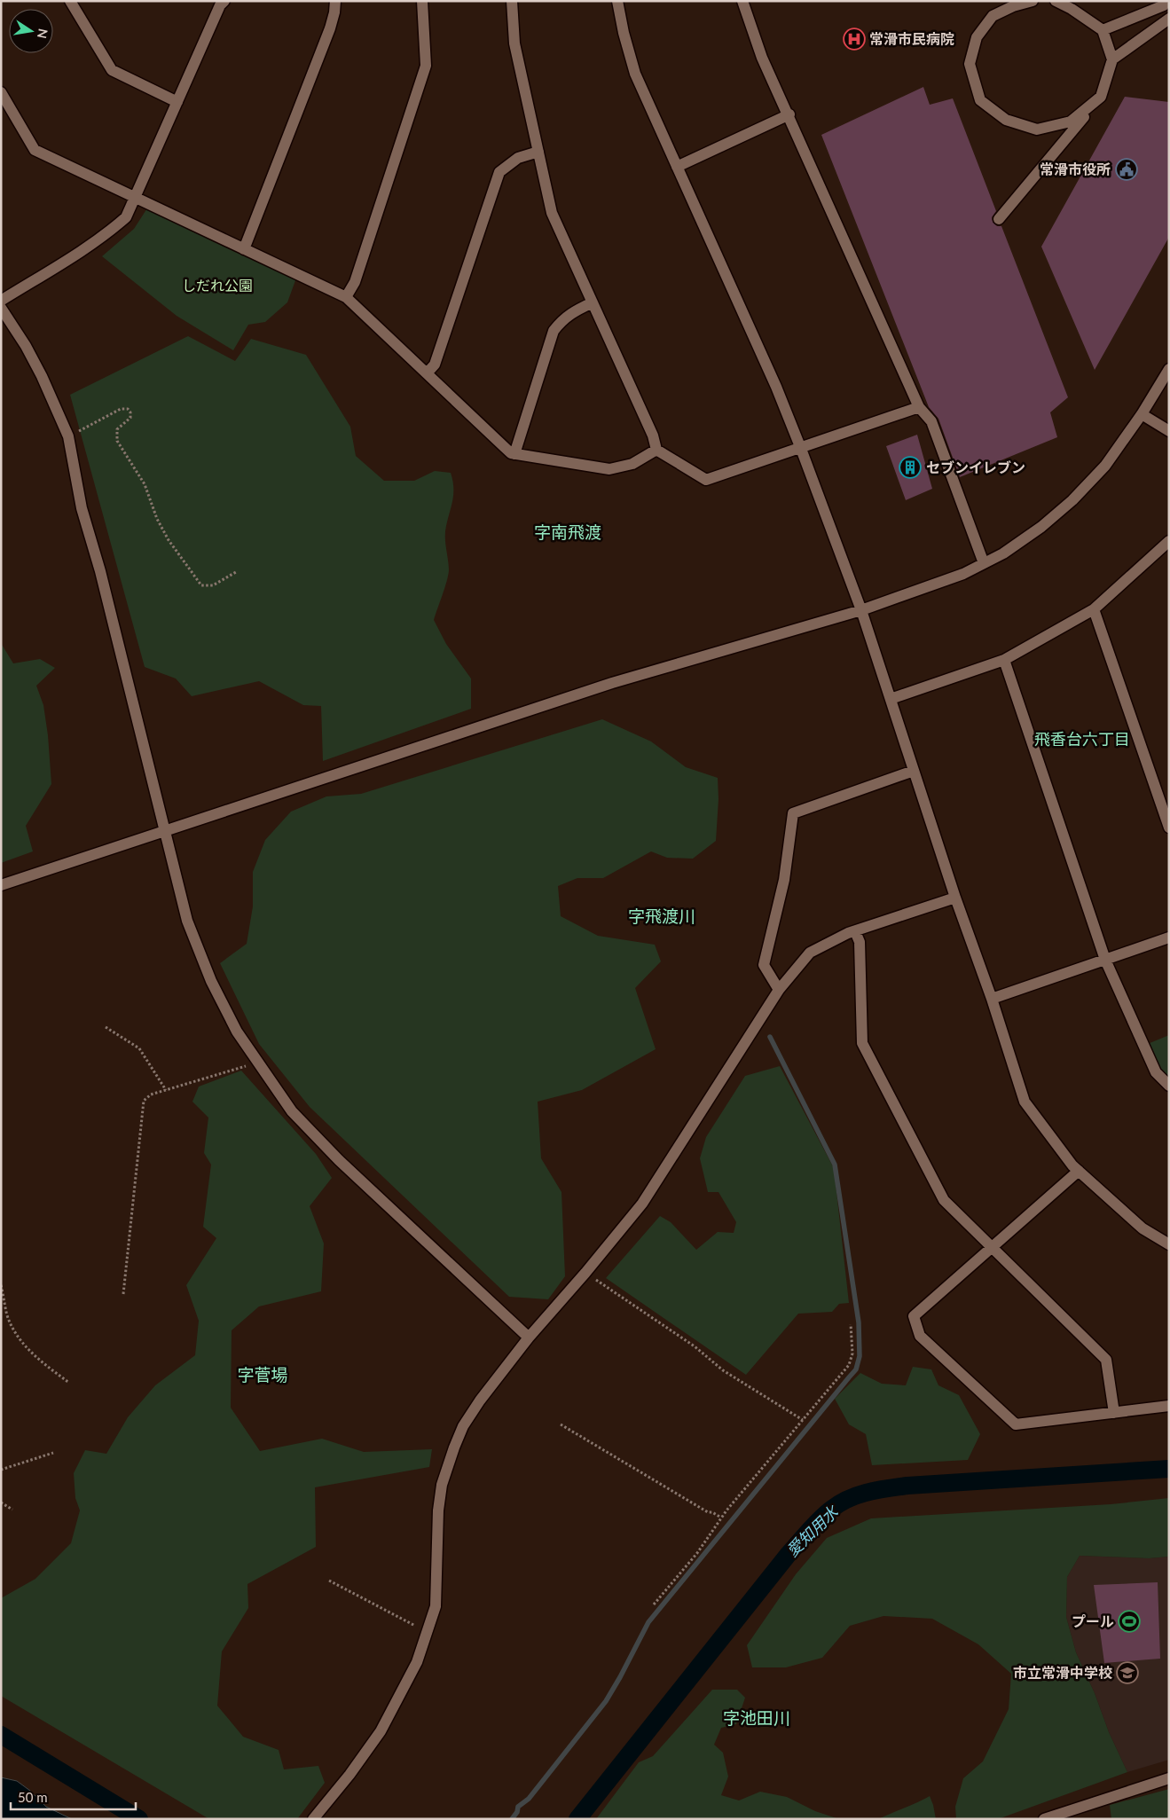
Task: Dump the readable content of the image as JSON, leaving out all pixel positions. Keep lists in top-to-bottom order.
{
  "districts": [
    "字南飛渡",
    "飛香台六丁目",
    "字飛渡川",
    "字菅場",
    "字池田川"
  ],
  "water": ["愛知用水"],
  "parks": ["しだれ公園"],
  "places": {
    "hospital": ["常滑市民病院"],
    "public building": ["常滑市役所"],
    "building": ["セブンイレブン"],
    "sports": ["プール"],
    "school or university": ["市立常滑中学校"]
  },
  "scale_bar": "50 m",
  "north": "right"
}
